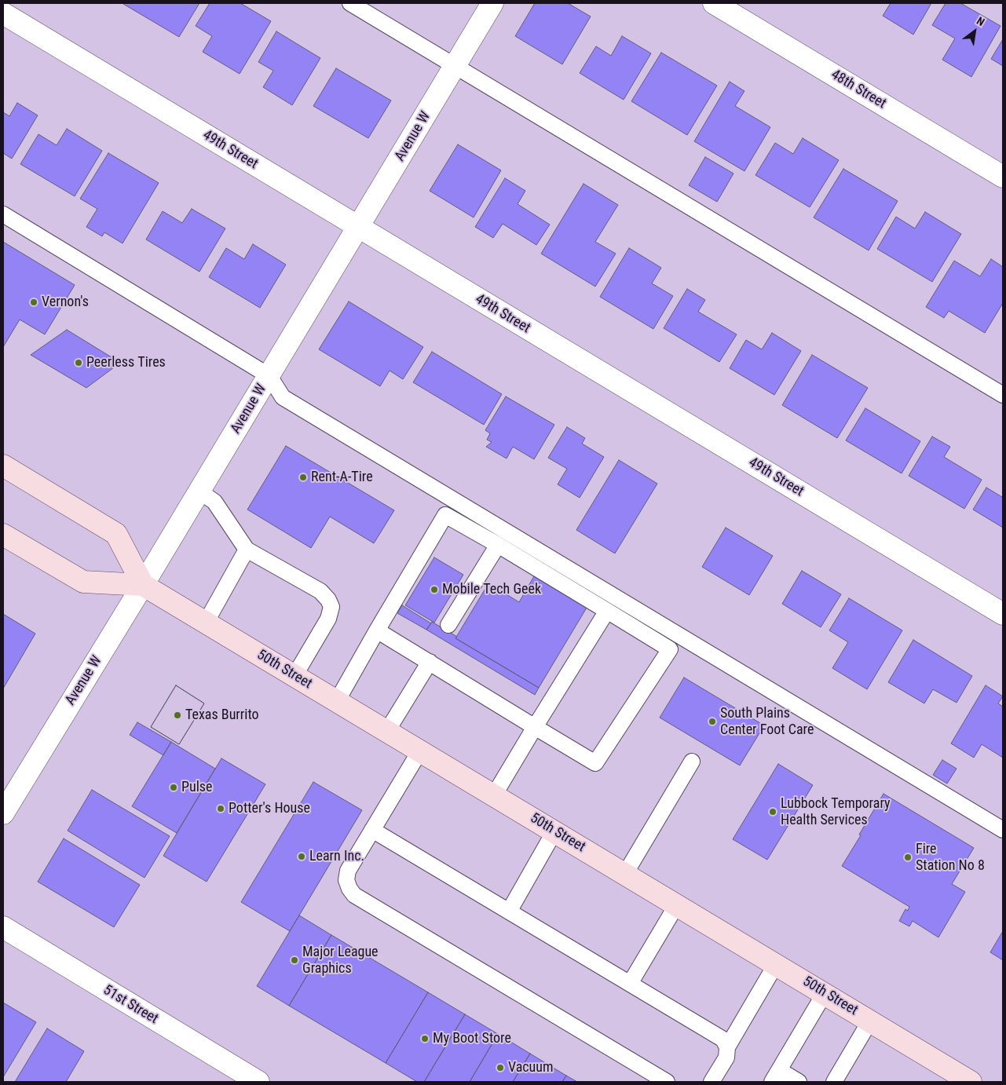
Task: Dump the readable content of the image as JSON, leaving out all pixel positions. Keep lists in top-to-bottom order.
{
  "streets": {
    "main road": ["50th Street"],
    "street": [
      "48th Street",
      "Avenue W",
      "49th Street",
      "51st Street"
    ]
  },
  "crossings": [
    ["Avenue W", "49th Street"],
    ["Avenue W", "50th Street"]
  ],
  "places": [
    "Vernon's",
    "Peerless Tires",
    "Rent-A-Tire",
    "Mobile Tech Geek",
    "Texas Burrito",
    "South Plains Center Foot Care",
    "Pulse",
    "Potter's House",
    "Lubbock Temporary Health Services",
    "Learn Inc.",
    "Fire Station No 8",
    "Major League Graphics",
    "My Boot Store",
    "Vacuum"
  ],
  "north": "top right"
}
